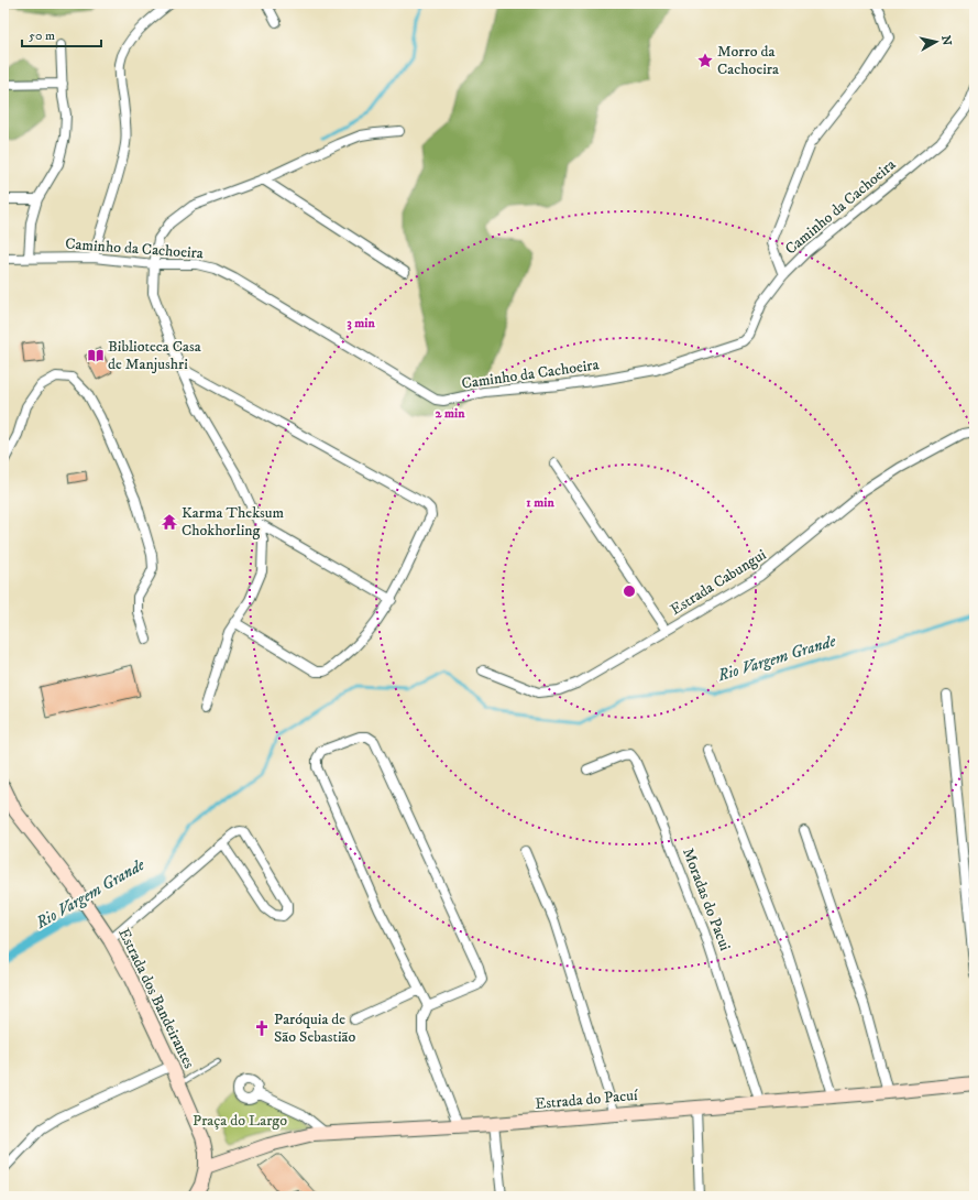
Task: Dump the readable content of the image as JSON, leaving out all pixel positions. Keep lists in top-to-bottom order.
{
  "streets": {
    "street": [
      "Caminho da Cachoeira",
      "Estrada Cabungui",
      "Moradas do Pacui",
      "Estrada dos Bandeirantes",
      "Estrada do Pacuí"
    ]
  },
  "crossings": [
    ["Moradas do Pacui", "Estrada do Pacuí"],
    ["Estrada dos Bandeirantes", "Estrada do Pacuí"]
  ],
  "water": ["Rio Vargem Grande"],
  "parks": ["Praça do Largo"],
  "places": {
    "place": ["Morro da Cachoeira"],
    "library": ["Biblioteca Casa de Manjushri"],
    "temple": ["Karma Theksum Chokhorling"],
    "church": ["Paróquia de São Sebastião"]
  },
  "scale_bar": "50 m",
  "north": "right",
  "rings": ["3 min", "2 min", "1 min"]
}
